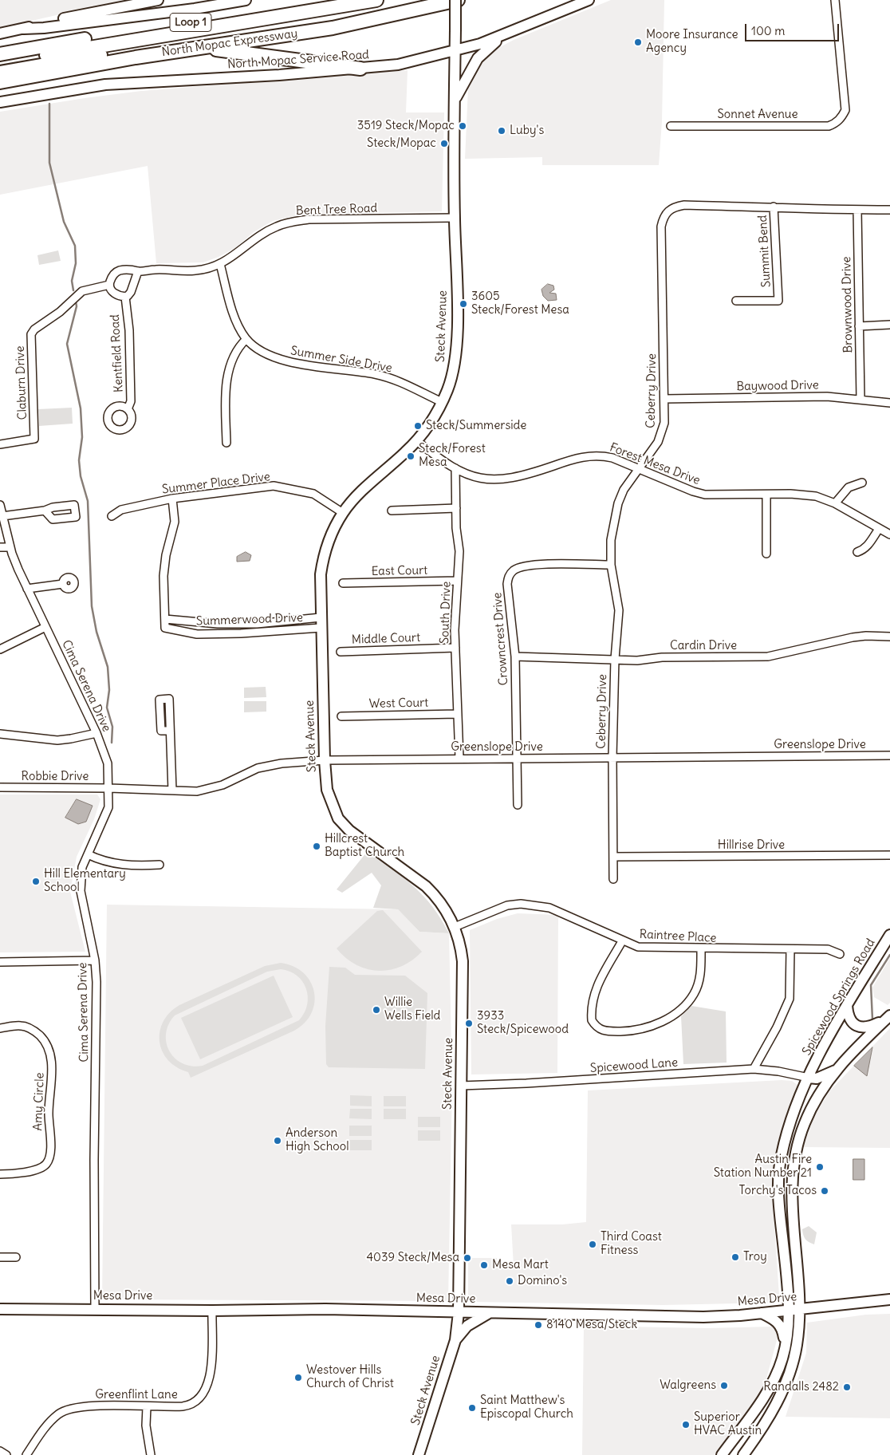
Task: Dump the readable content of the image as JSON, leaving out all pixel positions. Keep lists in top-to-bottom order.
{
  "streets": {
    "highway": ["Loop 1", "North Mopac Expressway"],
    "street": [
      "North Mopac Service Road",
      "Sonnet Avenue",
      "Bent Tree Road",
      "Summit Bend",
      "Brownwood Drive",
      "Steck Avenue",
      "Kentfield Road",
      "Summer Side Drive",
      "Claburn Drive",
      "Baywood Drive",
      "Ceberry Drive",
      "Forest Mesa Drive",
      "Summer Place Drive",
      "East Court",
      "South Drive",
      "Summerwood Drive",
      "Middle Court",
      "Crowncrest Drive",
      "Cardin Drive",
      "Cima Serena Drive",
      "West Court",
      "Greenslope Drive",
      "Robbie Drive",
      "Hillrise Drive",
      "Raintree Place",
      "Spicewood Springs Road",
      "Spicewood Lane",
      "Amy Circle",
      "Mesa Drive",
      "Greenflint Lane"
    ]
  },
  "crossings": [
    ["North Mopac Expressway", "Steck Avenue"],
    ["North Mopac Service Road", "Steck Avenue"],
    ["Bent Tree Road", "Steck Avenue"],
    ["Bent Tree Road", "Summer Side Drive"],
    ["Bent Tree Road", "Claburn Drive"],
    ["Summit Bend", "Ceberry Drive"],
    ["Brownwood Drive", "Baywood Drive"],
    ["Brownwood Drive", "Ceberry Drive"],
    ["Steck Avenue", "Summer Side Drive"],
    ["Steck Avenue", "Forest Mesa Drive"],
    ["Steck Avenue", "Summer Place Drive"],
    ["Steck Avenue", "Summerwood Drive"],
    ["Steck Avenue", "Greenslope Drive"],
    ["Steck Avenue", "Raintree Place"],
    ["Steck Avenue", "Spicewood Lane"],
    ["Steck Avenue", "Mesa Drive"],
    ["Baywood Drive", "Ceberry Drive"],
    ["Ceberry Drive", "Forest Mesa Drive"],
    ["Ceberry Drive", "Crowncrest Drive"],
    ["Ceberry Drive", "Cardin Drive"],
    ["Ceberry Drive", "Greenslope Drive"],
    ["Ceberry Drive", "Hillrise Drive"],
    ["Forest Mesa Drive", "South Drive"],
    ["East Court", "South Drive"],
    ["South Drive", "Middle Court"],
    ["South Drive", "West Court"],
    ["South Drive", "Greenslope Drive"],
    ["Crowncrest Drive", "Cardin Drive"],
    ["Crowncrest Drive", "Greenslope Drive"],
    ["Cima Serena Drive", "Greenslope Drive"],
    ["Cima Serena Drive", "Robbie Drive"],
    ["Cima Serena Drive", "Mesa Drive"],
    ["Greenslope Drive", "Robbie Drive"],
    ["Spicewood Springs Road", "Spicewood Lane"],
    ["Spicewood Springs Road", "Mesa Drive"],
    ["Mesa Drive", "Greenflint Lane"]
  ],
  "places": [
    "Moore Insurance Agency",
    "3519 Steck/Mopac",
    "Luby's",
    "Steck/Mopac",
    "3605 Steck/Forest Mesa",
    "Steck/Summerside",
    "Steck/Forest Mesa",
    "Hillcrest Baptist Church",
    "Hill Elementary School",
    "Willie Wells Field",
    "3933 Steck/Spicewood",
    "Anderson High School",
    "Austin Fire Station Number 21",
    "Torchy's Tacos",
    "Third Coast Fitness",
    "Troy",
    "4039 Steck/Mesa",
    "Mesa Mart",
    "Domino's",
    "8140 Mesa/Steck",
    "Westover Hills Church of Christ",
    "Walgreens",
    "Randalls 2482",
    "Saint Matthew's Episcopal Church",
    "Superior HVAC Austin"
  ],
  "scale_bar": "100 m"
}
